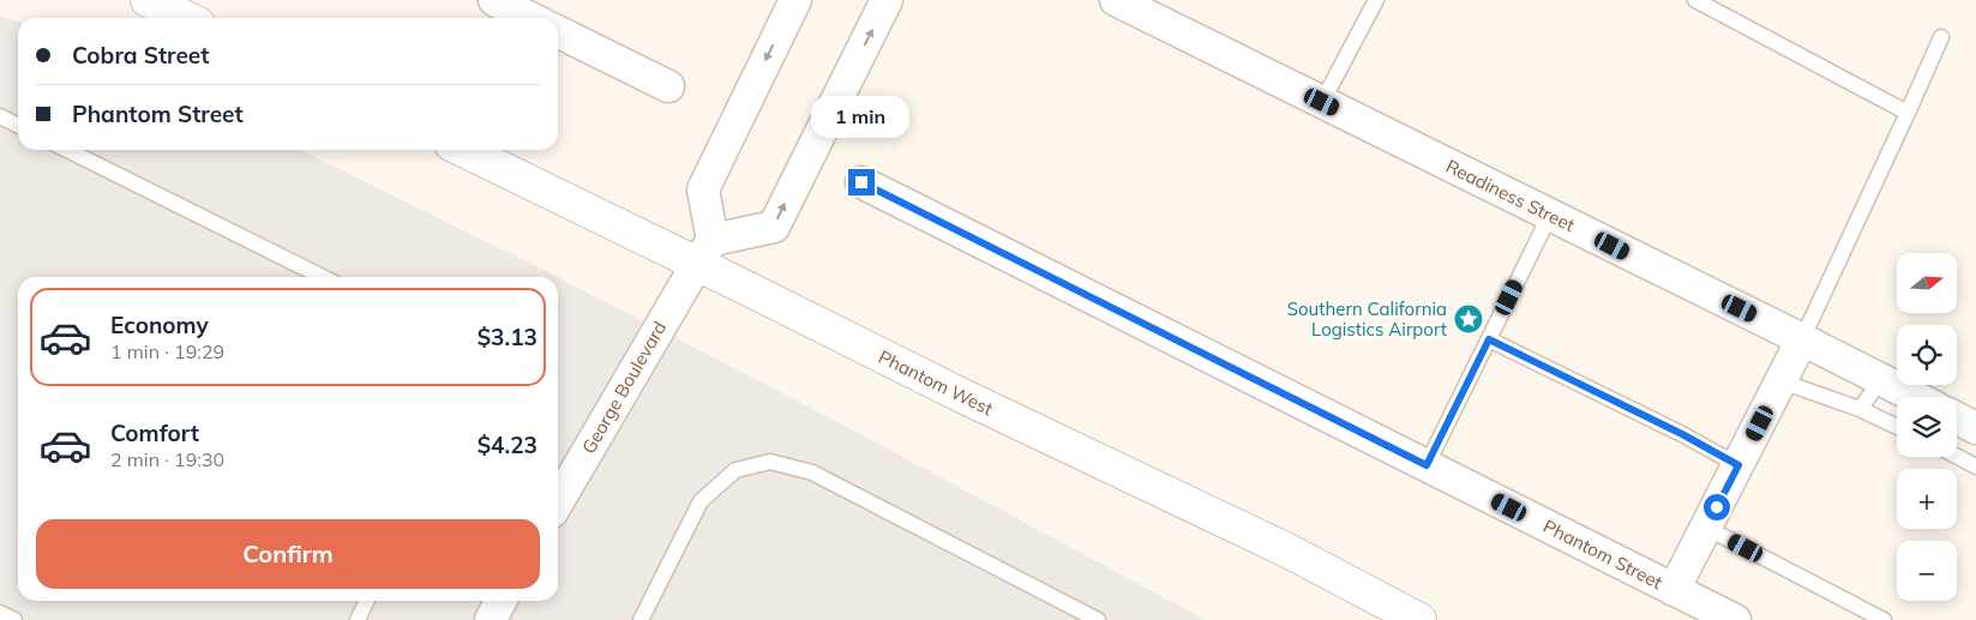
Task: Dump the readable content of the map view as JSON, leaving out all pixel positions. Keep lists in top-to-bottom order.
{
  "streets": {
    "street": [
      "Readiness Street",
      "Phantom West",
      "George Boulevard",
      "Phantom Street"
    ]
  },
  "crossings": [
    ["Phantom West", "George Boulevard"]
  ],
  "places": {
    "place": ["Southern California Logistics Airport"]
  },
  "north": "right",
  "page": {
    "banner": ["Cobra Street", "Phantom Street"],
    "bubble": "1 min",
    "map_buttons": ["+", "−"],
    "list": [
      {
        "name": "Economy",
        "note": "1 min · 19:29",
        "value": "$3.13"
      },
      {
        "name": "Comfort",
        "note": "2 min · 19:30",
        "value": "$4.23"
      }
    ],
    "buttons": "Confirm"
  }
}
